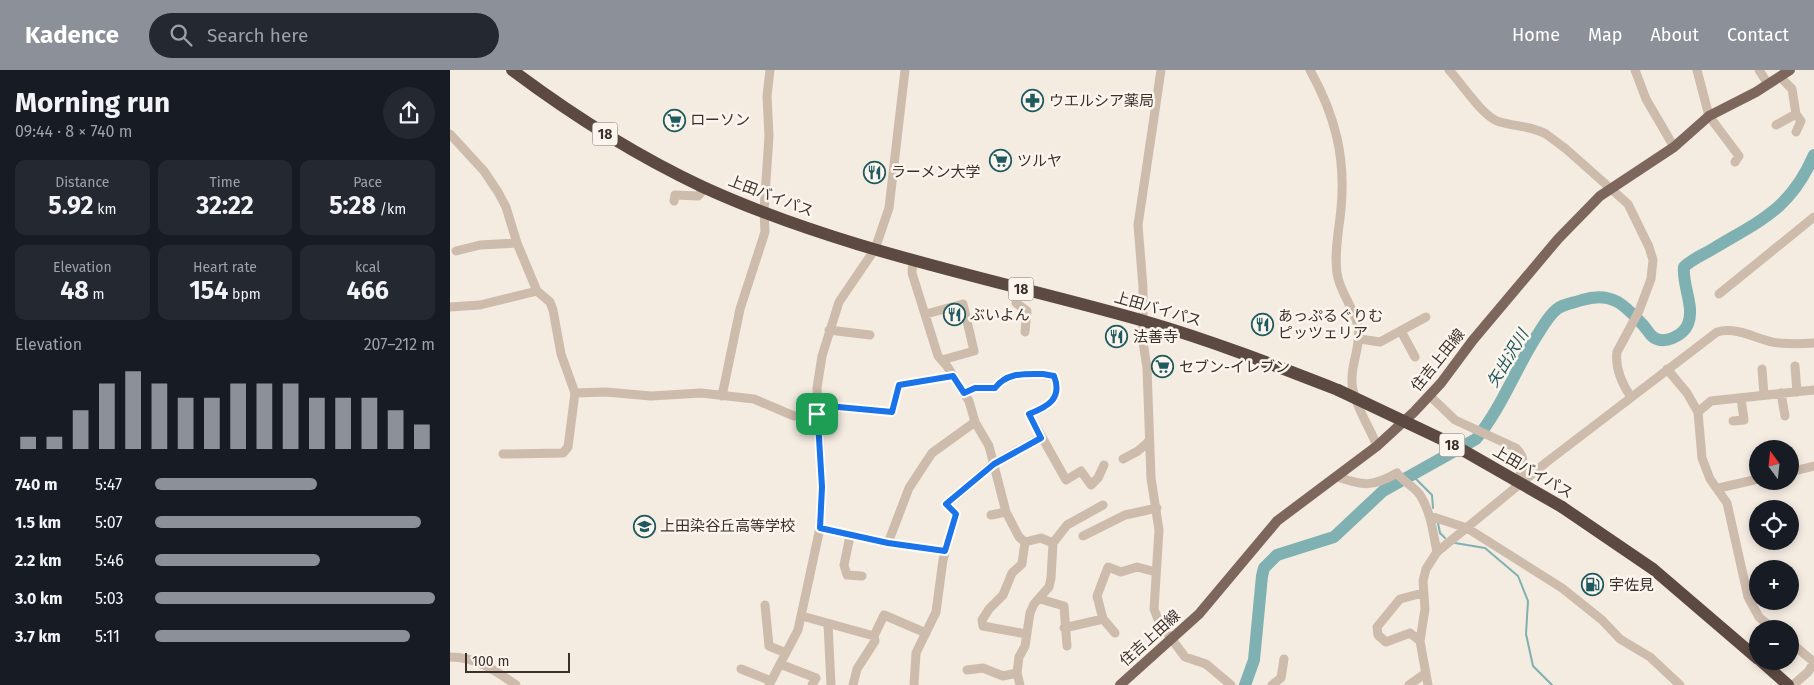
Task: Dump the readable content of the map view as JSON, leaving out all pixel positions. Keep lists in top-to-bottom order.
{
  "streets": {
    "highway": ["18", "上田バイパス"],
    "main road": ["住吉上田線"]
  },
  "water": ["矢出沢川"],
  "places": {
    "pharmacy": ["ウエルシア薬局"],
    "supermarket": ["ローソン", "ツルヤ", "セブン-イレブン"],
    "restaurant": [
      "ラーメン大学",
      "ぶいよん",
      "あっぷるぐりむ ピッツェリア",
      "法善寺"
    ],
    "school or university": ["上田染谷丘高等学校"],
    "fuel station": ["宇佐見"]
  },
  "scale_bar": "100 m",
  "north": "top",
  "page": {
    "header": "Kadence",
    "search": "Search here",
    "nav": [
      "Home",
      "Map",
      "About",
      "Contact"
    ],
    "heading": ["Morning run", "09:44 · 8 × 740 m"],
    "stats": [
      ["Distance", "5.92 km"],
      ["Time", "32:22"],
      ["Pace", "5:28 /km"],
      ["Elevation", "48 m"],
      ["Heart rate", "154 bpm"],
      ["kcal", "466"]
    ],
    "chart": ["Elevation", "207–212 m"],
    "map_buttons": ["+", "−"],
    "list": [
      {
        "name": "740 m",
        "note": "5:47"
      },
      {
        "name": "1.5 km",
        "note": "5:07"
      },
      {
        "name": "2.2 km",
        "note": "5:46"
      },
      {
        "name": "3.0 km",
        "note": "5:03"
      },
      {
        "name": "3.7 km",
        "note": "5:11"
      }
    ],
    "scale": "100 m"
  }
}
